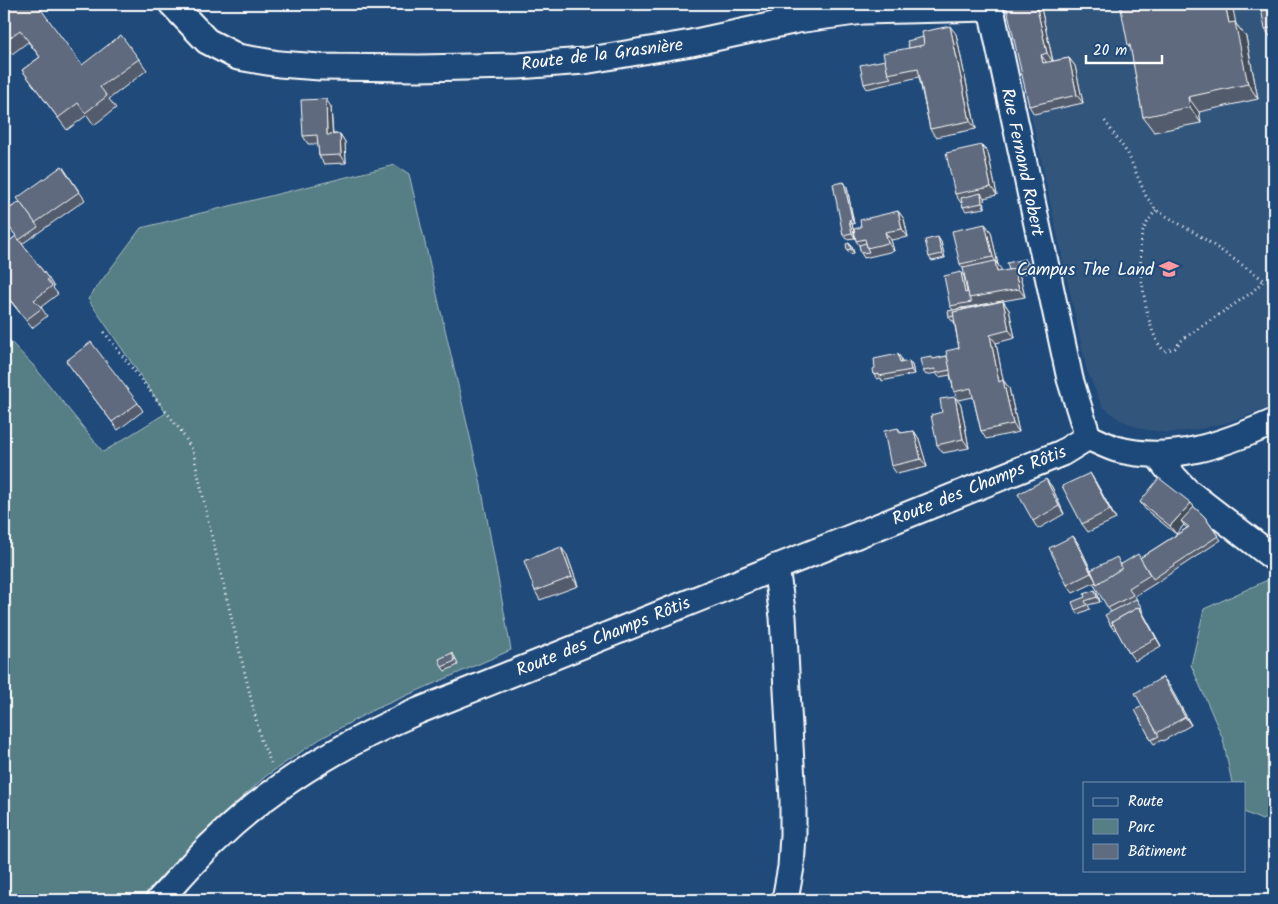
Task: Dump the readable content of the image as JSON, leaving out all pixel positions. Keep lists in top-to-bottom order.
{
  "streets": {
    "street": ["Route de la Grasnière", "Rue Fernand Robert", "Route des Champs Rôtis"]
  },
  "crossings": [
    ["Route de la Grasnière", "Rue Fernand Robert"],
    ["Rue Fernand Robert", "Route des Champs Rôtis"]
  ],
  "places": {
    "school or university": ["Campus The Land"]
  },
  "legend": ["Route", "Parc", "Bâtiment"],
  "scale_bar": "20 m"
}
